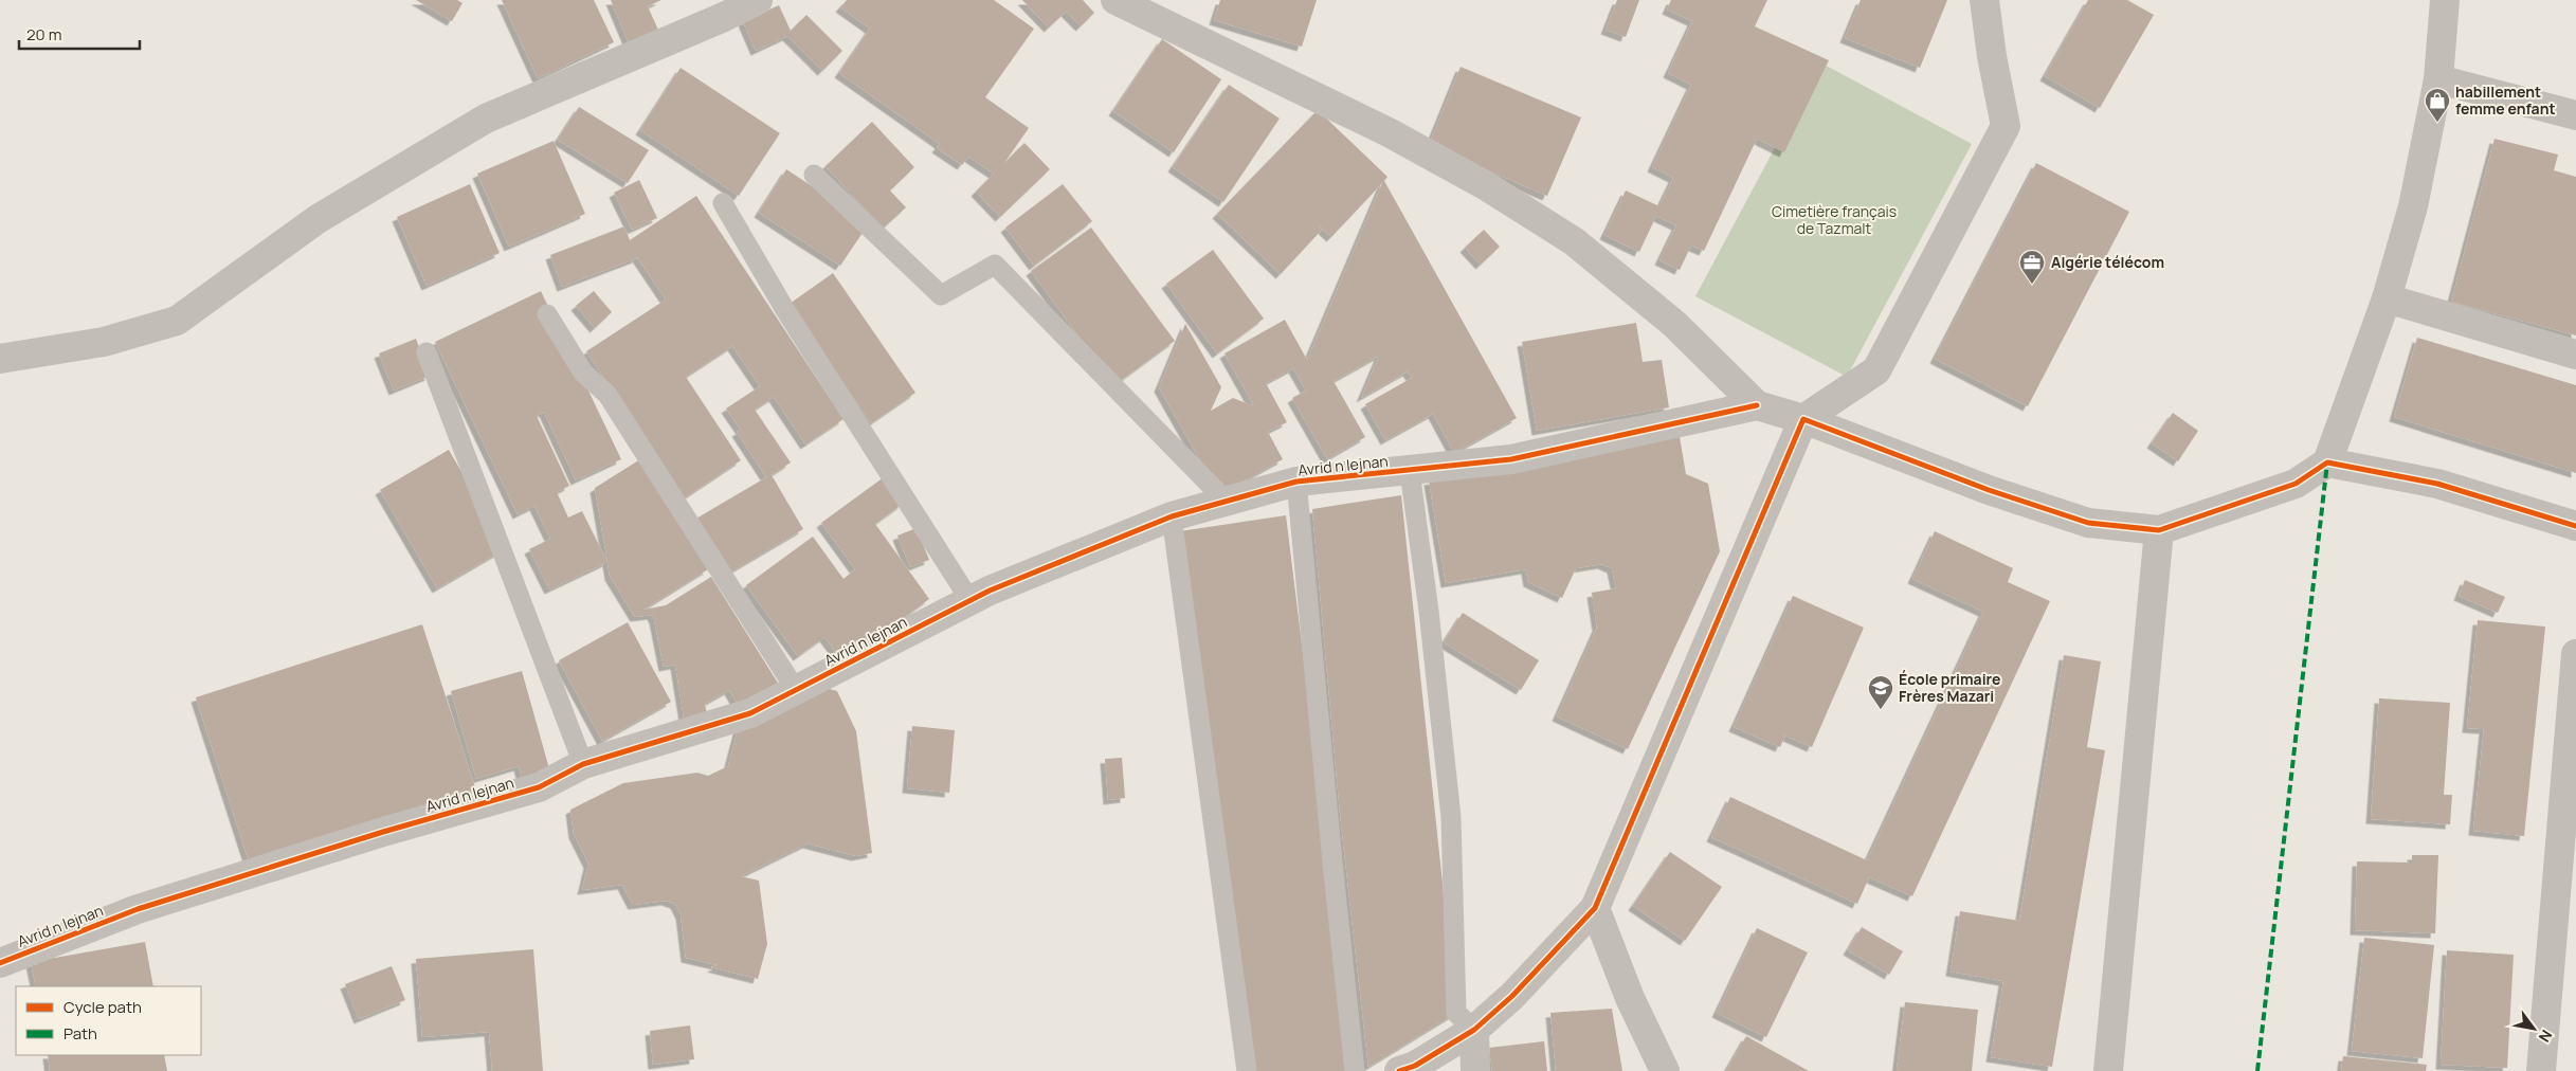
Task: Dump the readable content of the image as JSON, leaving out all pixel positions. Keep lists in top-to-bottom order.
{
  "streets": {
    "street": ["Avrid n lejnan"]
  },
  "parks": ["Cimetière français de Tazmalt"],
  "places": {
    "shop": ["habillement femme enfant"],
    "office": ["Algérie télécom"],
    "school or university": ["École primaire Frères Mazari"]
  },
  "legend": ["Cycle path", "Path"],
  "scale_bar": "20 m",
  "north": "bottom right"
}
